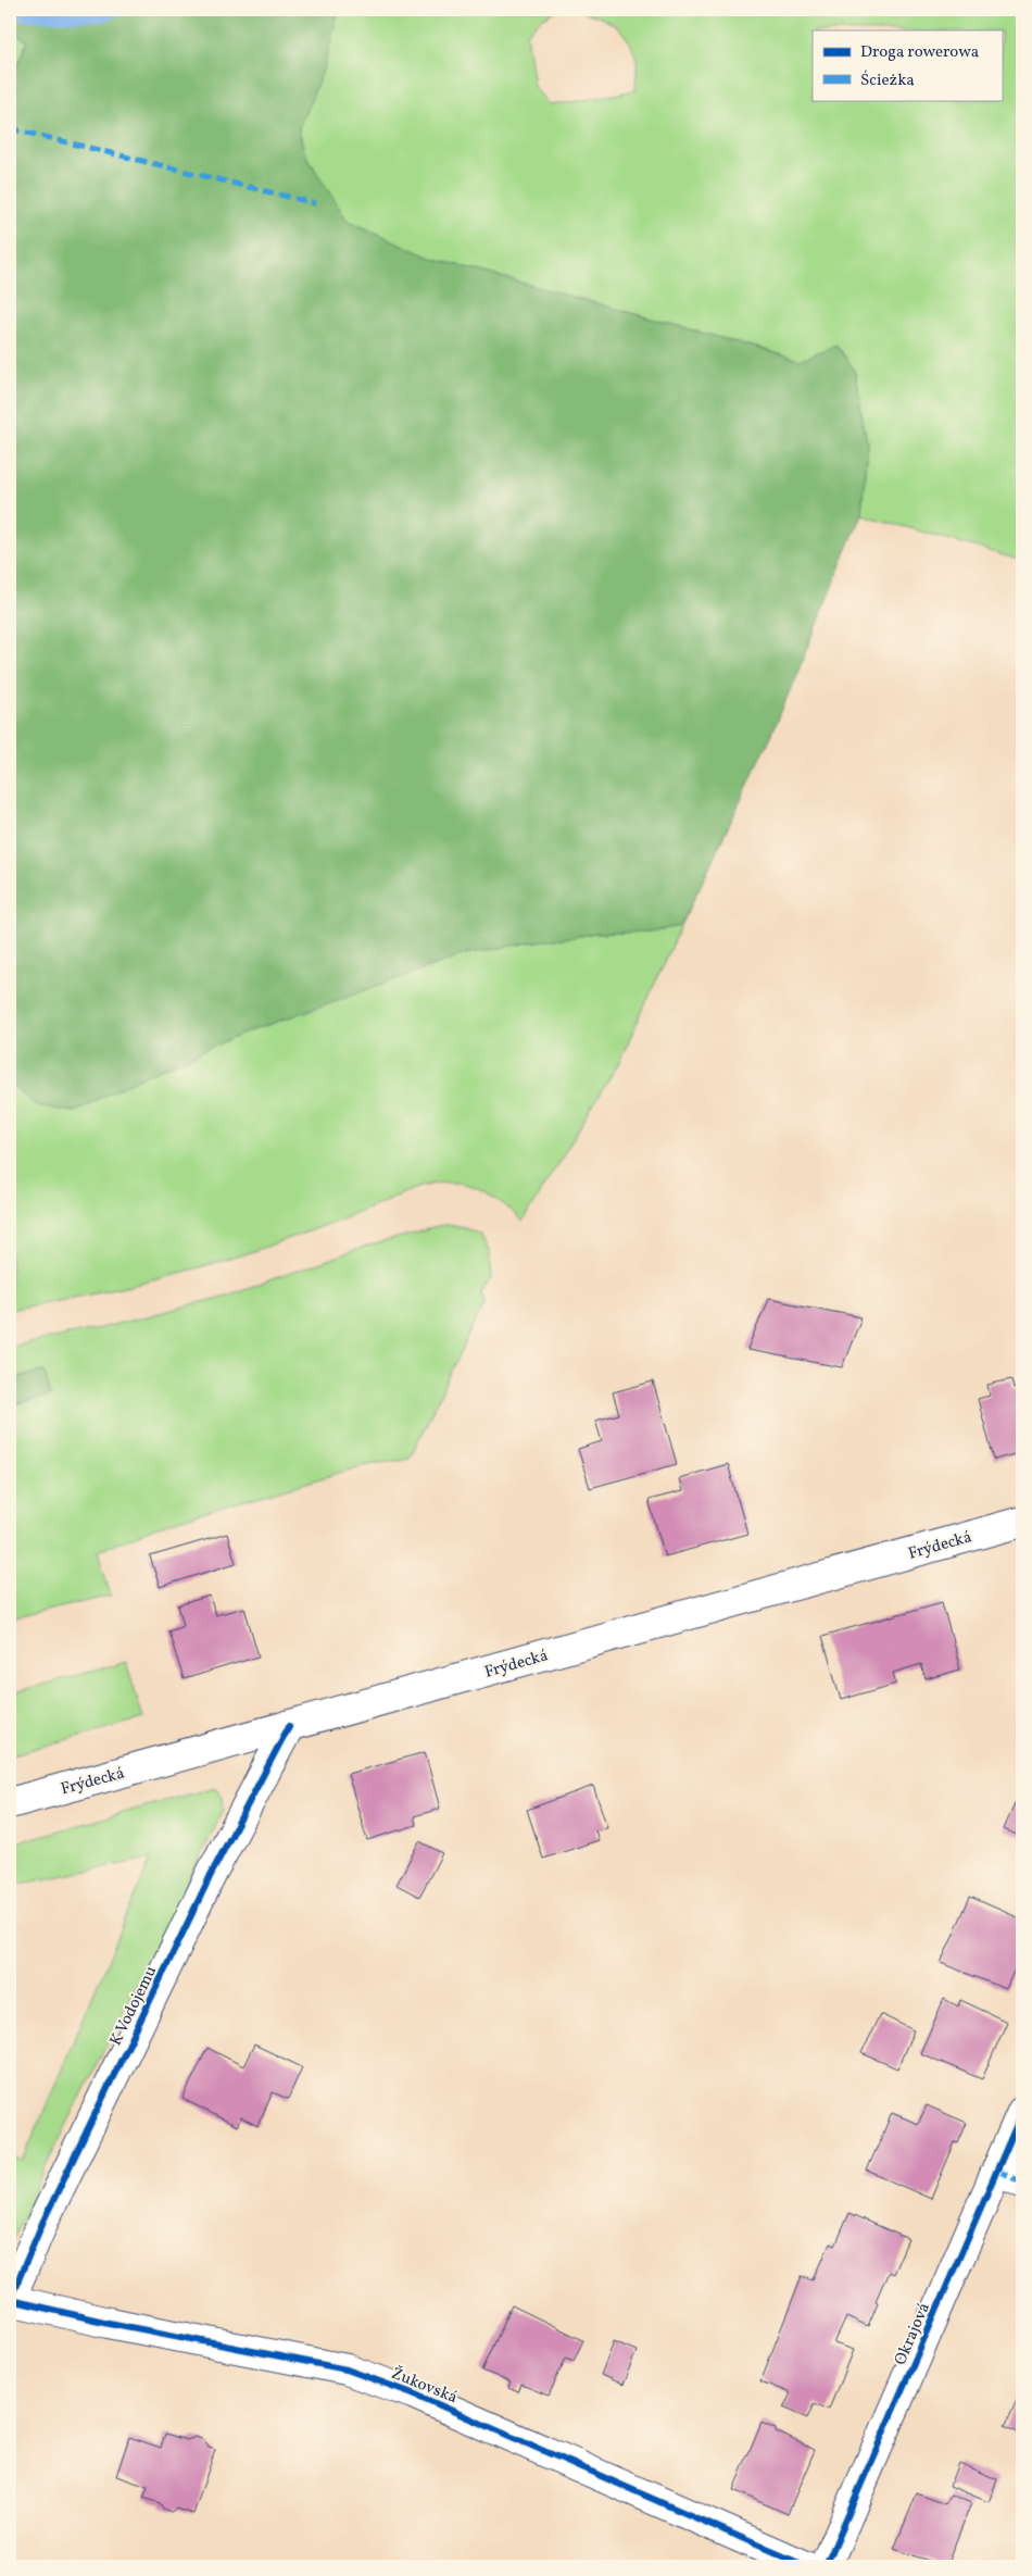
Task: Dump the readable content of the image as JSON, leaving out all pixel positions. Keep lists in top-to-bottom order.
{
  "streets": {
    "street": [
      "Frýdecká",
      "K Vodojemu",
      "Okrajová",
      "Žukovská"
    ]
  },
  "crossings": [
    ["Frýdecká", "K Vodojemu"],
    ["K Vodojemu", "Žukovská"]
  ],
  "legend": ["Droga rowerowa", "Ścieżka"]
}
